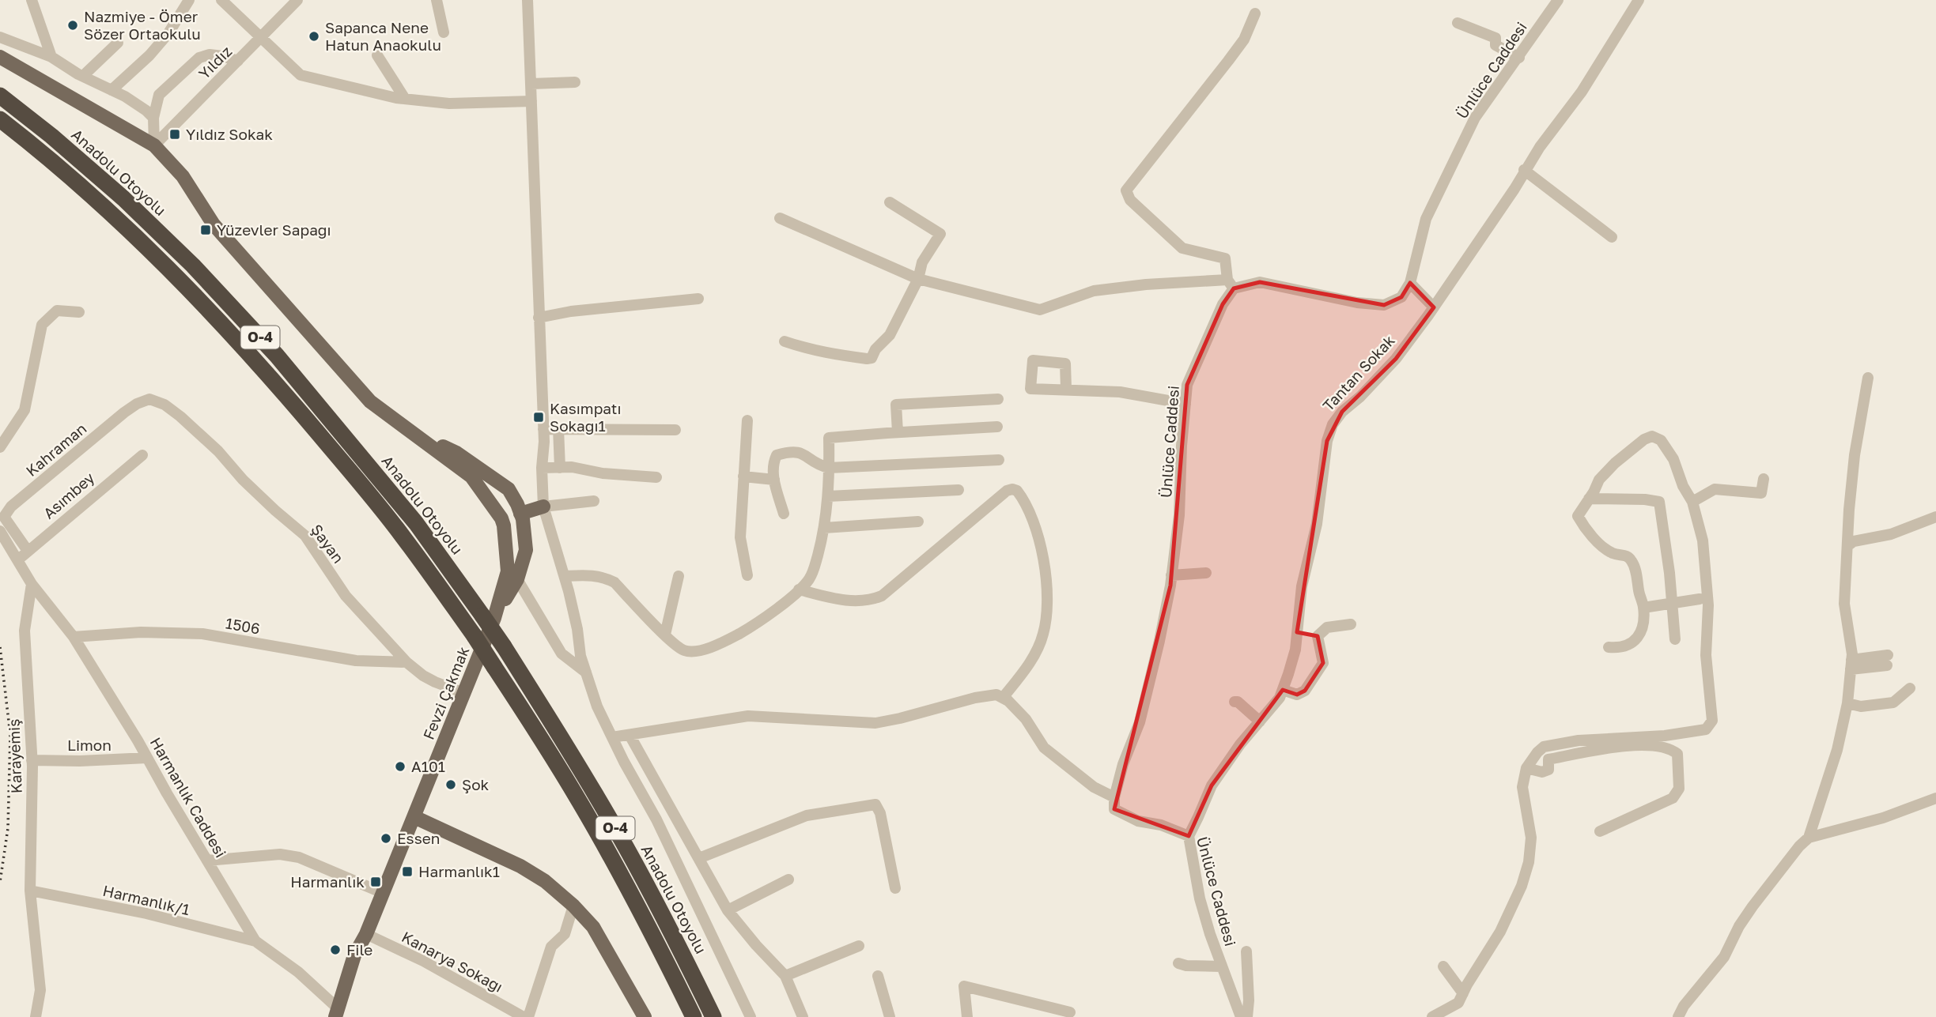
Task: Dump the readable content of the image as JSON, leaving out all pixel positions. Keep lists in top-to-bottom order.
{
  "streets": {
    "highway": ["Anadolu Otoyolu", "O-4"],
    "main road": ["Fevzi Çakmak"],
    "street": [
      "Yıldız",
      "Ünlüce Caddesi",
      "Tantan Sokak",
      "Kahraman",
      "Asımbey",
      "Şayan",
      "1506",
      "Limon",
      "Karayemiş",
      "Harmanlık Caddesi",
      "Harmanlık/1",
      "Kanarya Sokağı"
    ]
  },
  "crossings": [
    ["Ünlüce Caddesi", "Tantan Sokak"],
    ["Anadolu Otoyolu", "Fevzi Çakmak"],
    ["Kahraman", "Asımbey"],
    ["Kahraman", "Şayan"],
    ["Şayan", "1506"],
    ["Şayan", "Fevzi Çakmak"],
    ["1506", "Harmanlık Caddesi"],
    ["Fevzi Çakmak", "Harmanlık Caddesi"],
    ["Fevzi Çakmak", "Kanarya Sokağı"],
    ["Limon", "Karayemiş"],
    ["Limon", "Harmanlık Caddesi"],
    ["Karayemiş", "Harmanlık Caddesi"],
    ["Karayemiş", "Harmanlık/1"],
    ["Harmanlık Caddesi", "Harmanlık/1"]
  ],
  "places": {
    "other": [
      "Nazmiye - Ömer Sözer Ortaokulu",
      "Sapanca Nene Hatun Anaokulu",
      "A101",
      "Şok",
      "Essen",
      "File"
    ],
    "transit": [
      "Yıldız Sokak",
      "Yüzevler Sapağı",
      "Kasımpatı Sokağı1",
      "Harmanlık1",
      "Harmanlık"
    ]
  }
}
